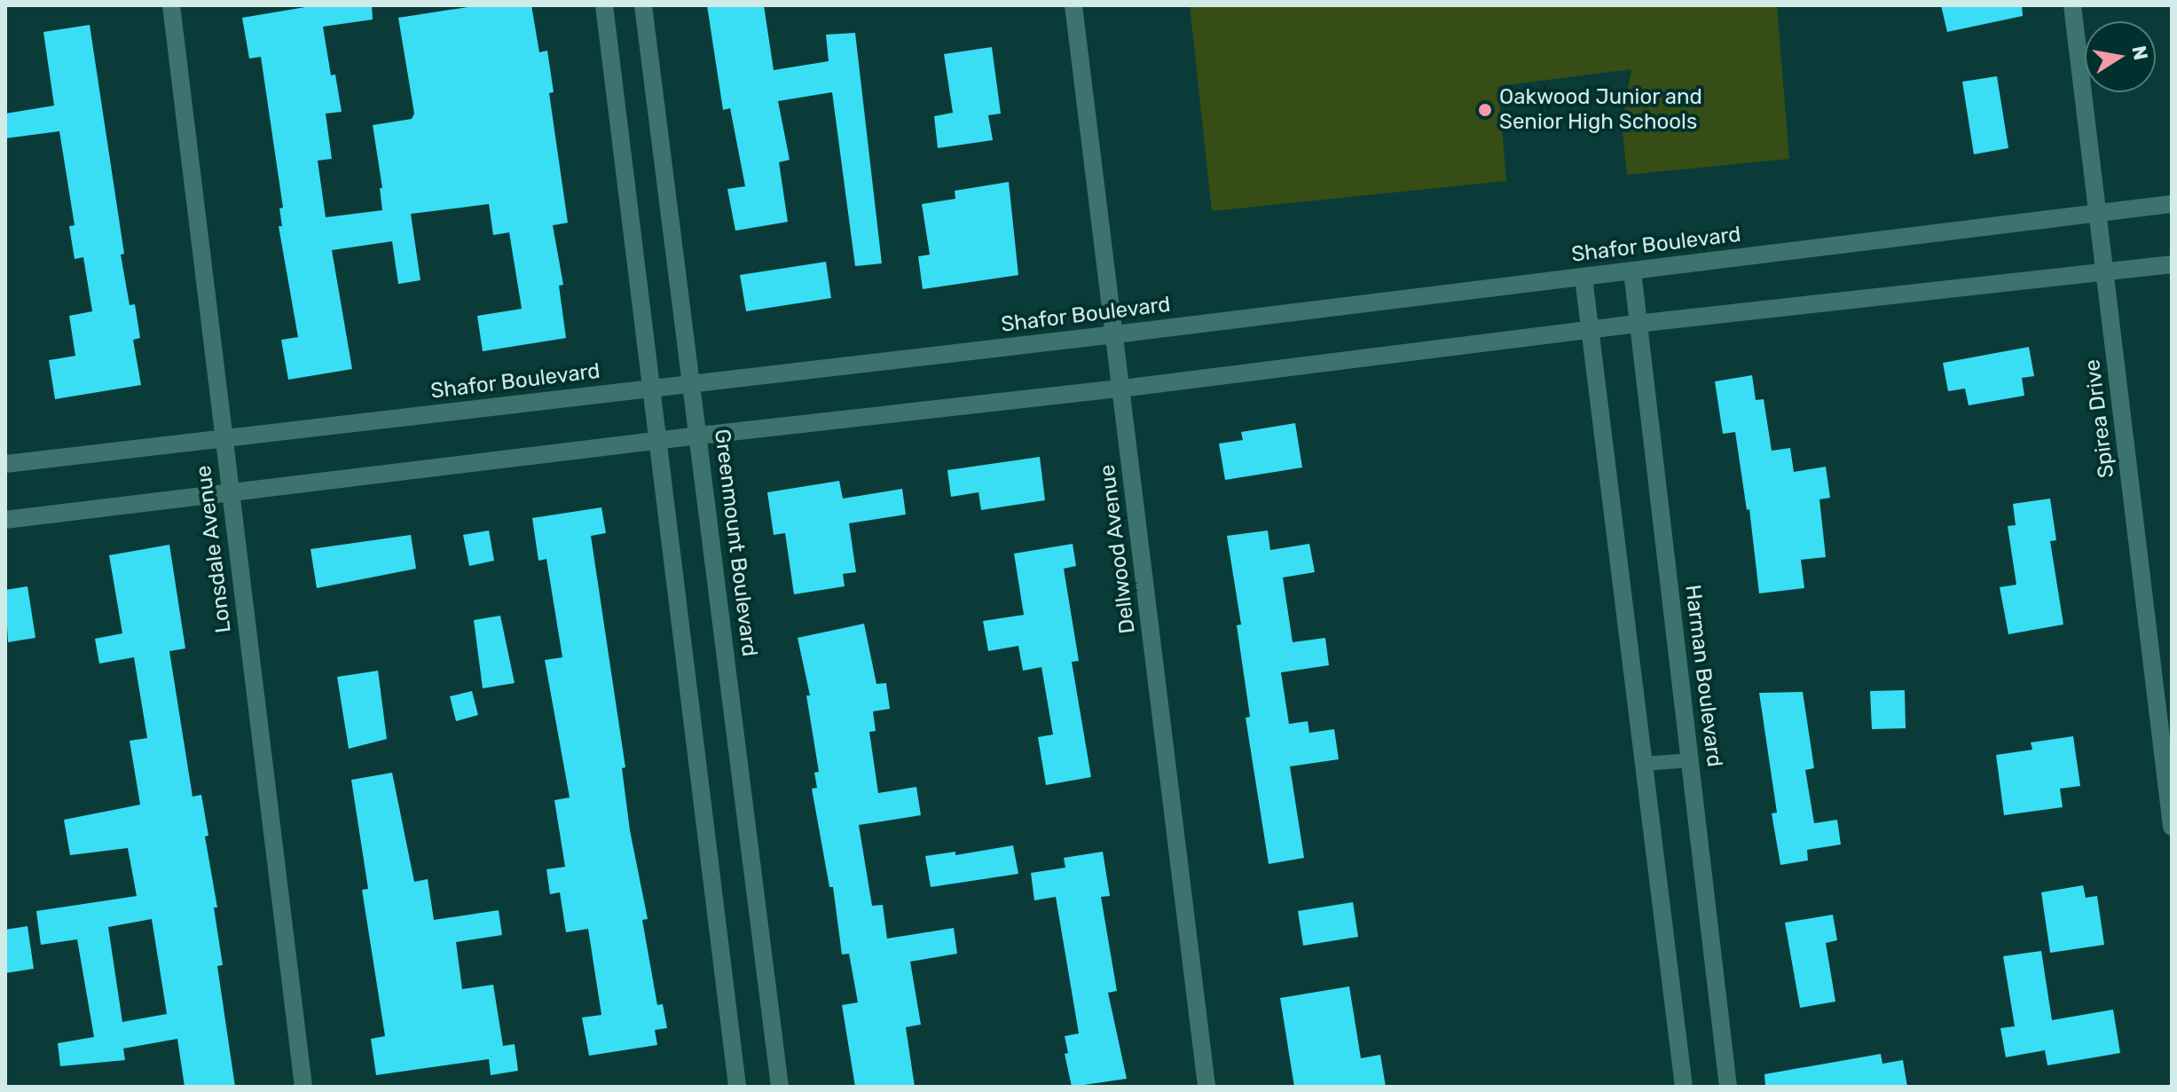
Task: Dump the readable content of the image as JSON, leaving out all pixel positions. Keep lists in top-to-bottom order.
{
  "streets": {
    "street": [
      "Shafor Boulevard",
      "Spirea Drive",
      "Greenmount Boulevard",
      "Lonsdale Avenue",
      "Dellwood Avenue",
      "Harman Boulevard"
    ]
  },
  "crossings": [
    ["Shafor Boulevard", "Spirea Drive"],
    ["Shafor Boulevard", "Greenmount Boulevard"],
    ["Shafor Boulevard", "Lonsdale Avenue"],
    ["Shafor Boulevard", "Dellwood Avenue"],
    ["Shafor Boulevard", "Harman Boulevard"]
  ],
  "places": ["Oakwood Junior and Senior High Schools"],
  "north": "right"
}
